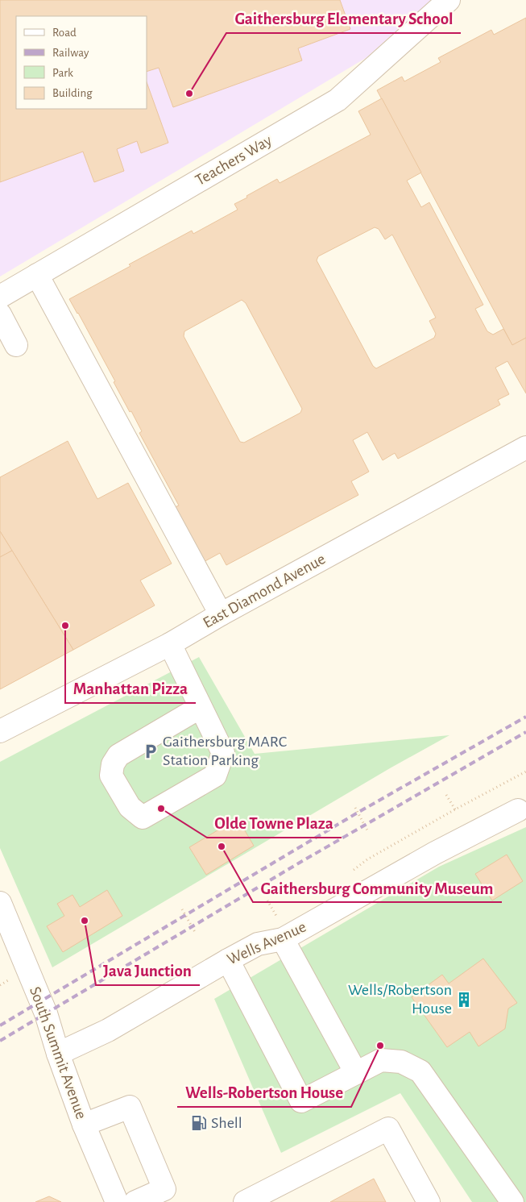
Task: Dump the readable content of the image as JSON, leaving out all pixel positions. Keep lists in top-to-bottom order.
{
  "streets": {
    "street": [
      "Teachers Way",
      "East Diamond Avenue",
      "Wells Avenue",
      "South Summit Avenue"
    ]
  },
  "crossings": [
    ["Wells Avenue", "South Summit Avenue"]
  ],
  "places": {
    "other": [
      "Gaithersburg Elementary School",
      "Manhattan Pizza",
      "Olde Towne Plaza",
      "Gaithersburg Community Museum",
      "Java Junction",
      "Wells-Robertson House"
    ],
    "parking": ["Gaithersburg MARC Station Parking"],
    "building": ["Wells/Robertson House"],
    "fuel station": ["Shell"]
  },
  "legend": [
    "Road",
    "Railway",
    "Park",
    "Building"
  ]
}
